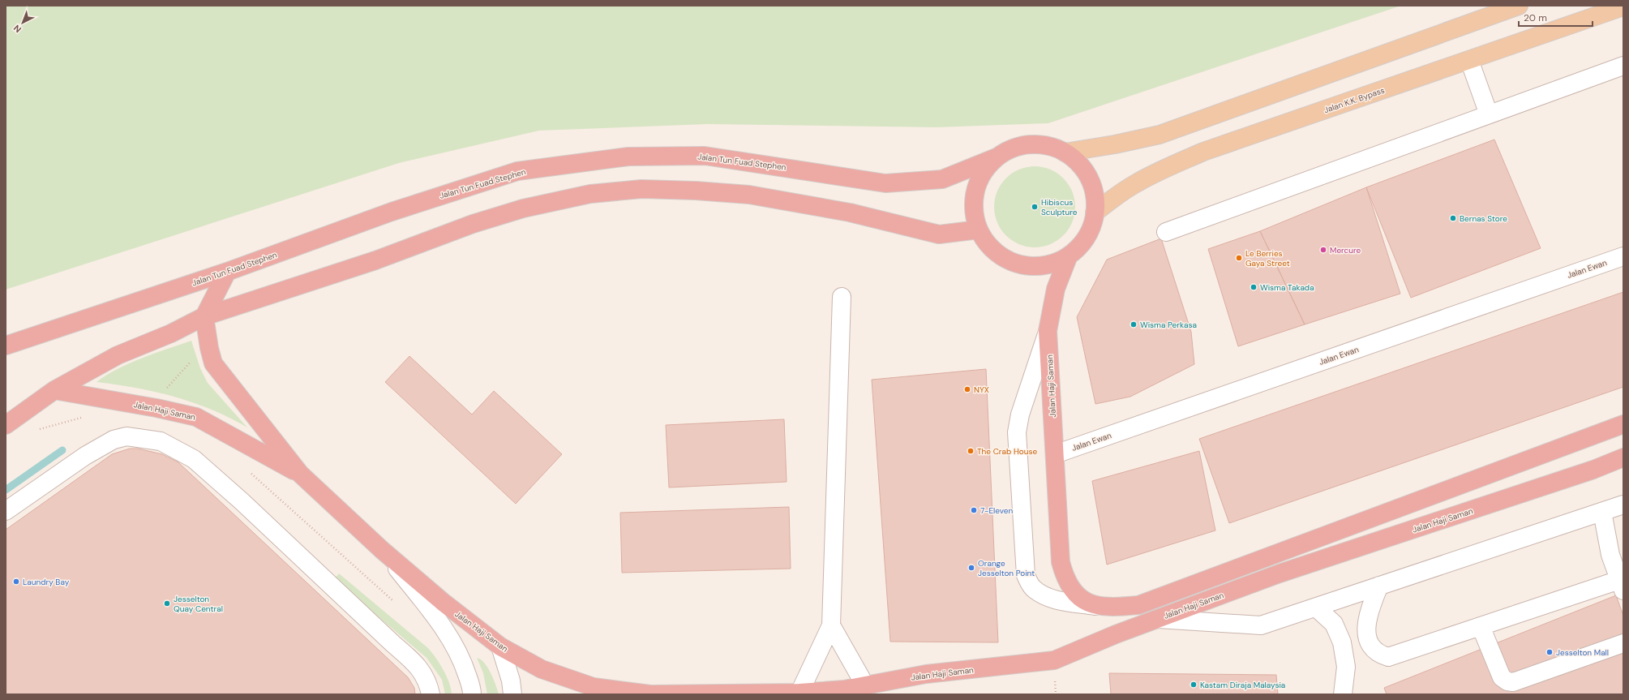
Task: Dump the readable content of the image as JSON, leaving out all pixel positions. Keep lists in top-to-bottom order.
{
  "streets": {
    "highway": ["Jalan Tun Fuad Stephen", "Jalan Haji Saman"],
    "main road": ["Jalan K.K. Bypass"],
    "street": ["Jalan Ewan"]
  },
  "crossings": [
    ["Jalan Ewan", "Jalan Haji Saman"]
  ],
  "places": [
    "Hibiscus Sculpture",
    "Bernas Store",
    "Mercure",
    "Le Berries Gaya Street",
    "Wisma Takada",
    "Wisma Perkasa",
    "NYX",
    "The Crab House",
    "7-Eleven",
    "Orange Jesselton Point",
    "Laundry Bay",
    "Jesselton Quay Central",
    "Jesselton Mall",
    "Kastam Diraja Malaysia"
  ],
  "scale_bar": "20 m",
  "north": "bottom left"
}
